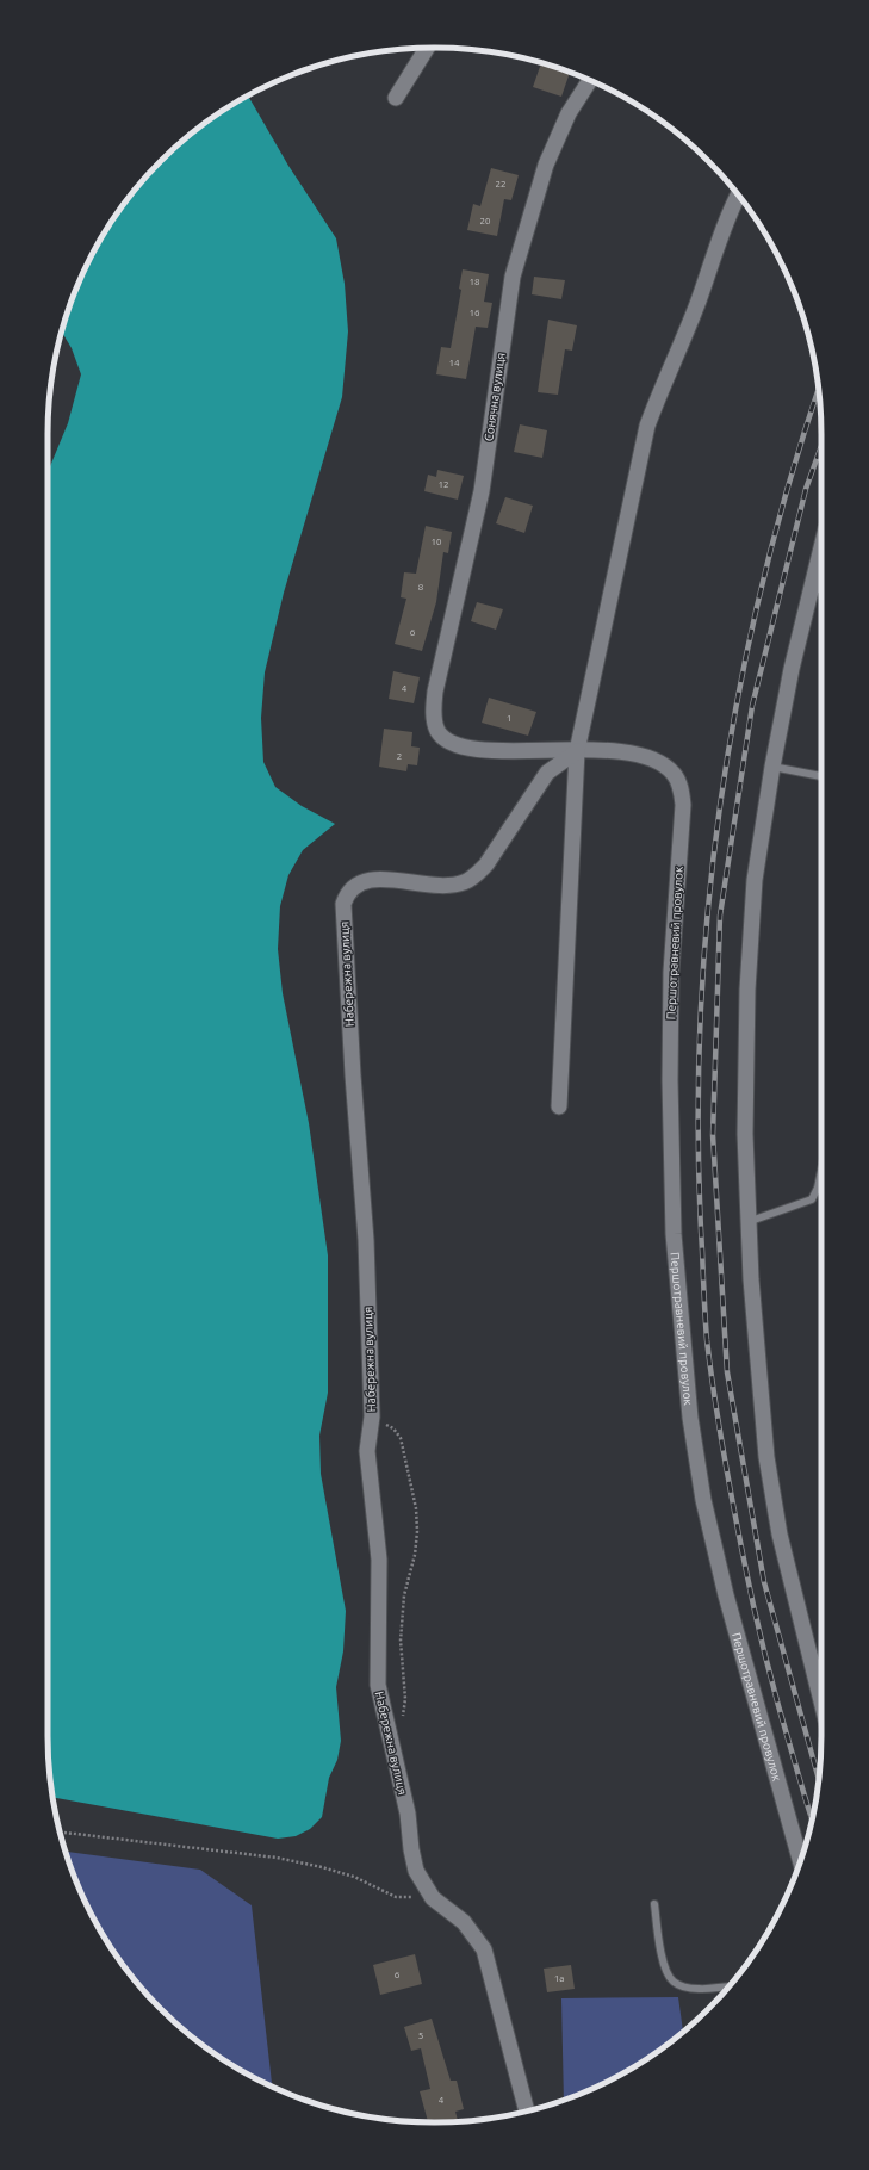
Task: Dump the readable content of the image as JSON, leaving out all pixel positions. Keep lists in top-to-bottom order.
{
  "streets": {
    "street": ["Сонячна вулиця", "Першотравневий провулок", "Набережна вулиця"]
  },
  "crossings": [
    ["Сонячна вулиця", "Першотравневий провулок"],
    ["Сонячна вулиця", "Набережна вулиця"],
    ["Першотравневий провулок", "Набережна вулиця"]
  ],
  "house_numbers": [
    "22",
    "20",
    "18",
    "16",
    "14",
    "12",
    "10",
    "8",
    "6",
    "4",
    "1",
    "2",
    "6",
    "1а",
    "5",
    "4"
  ]
}
